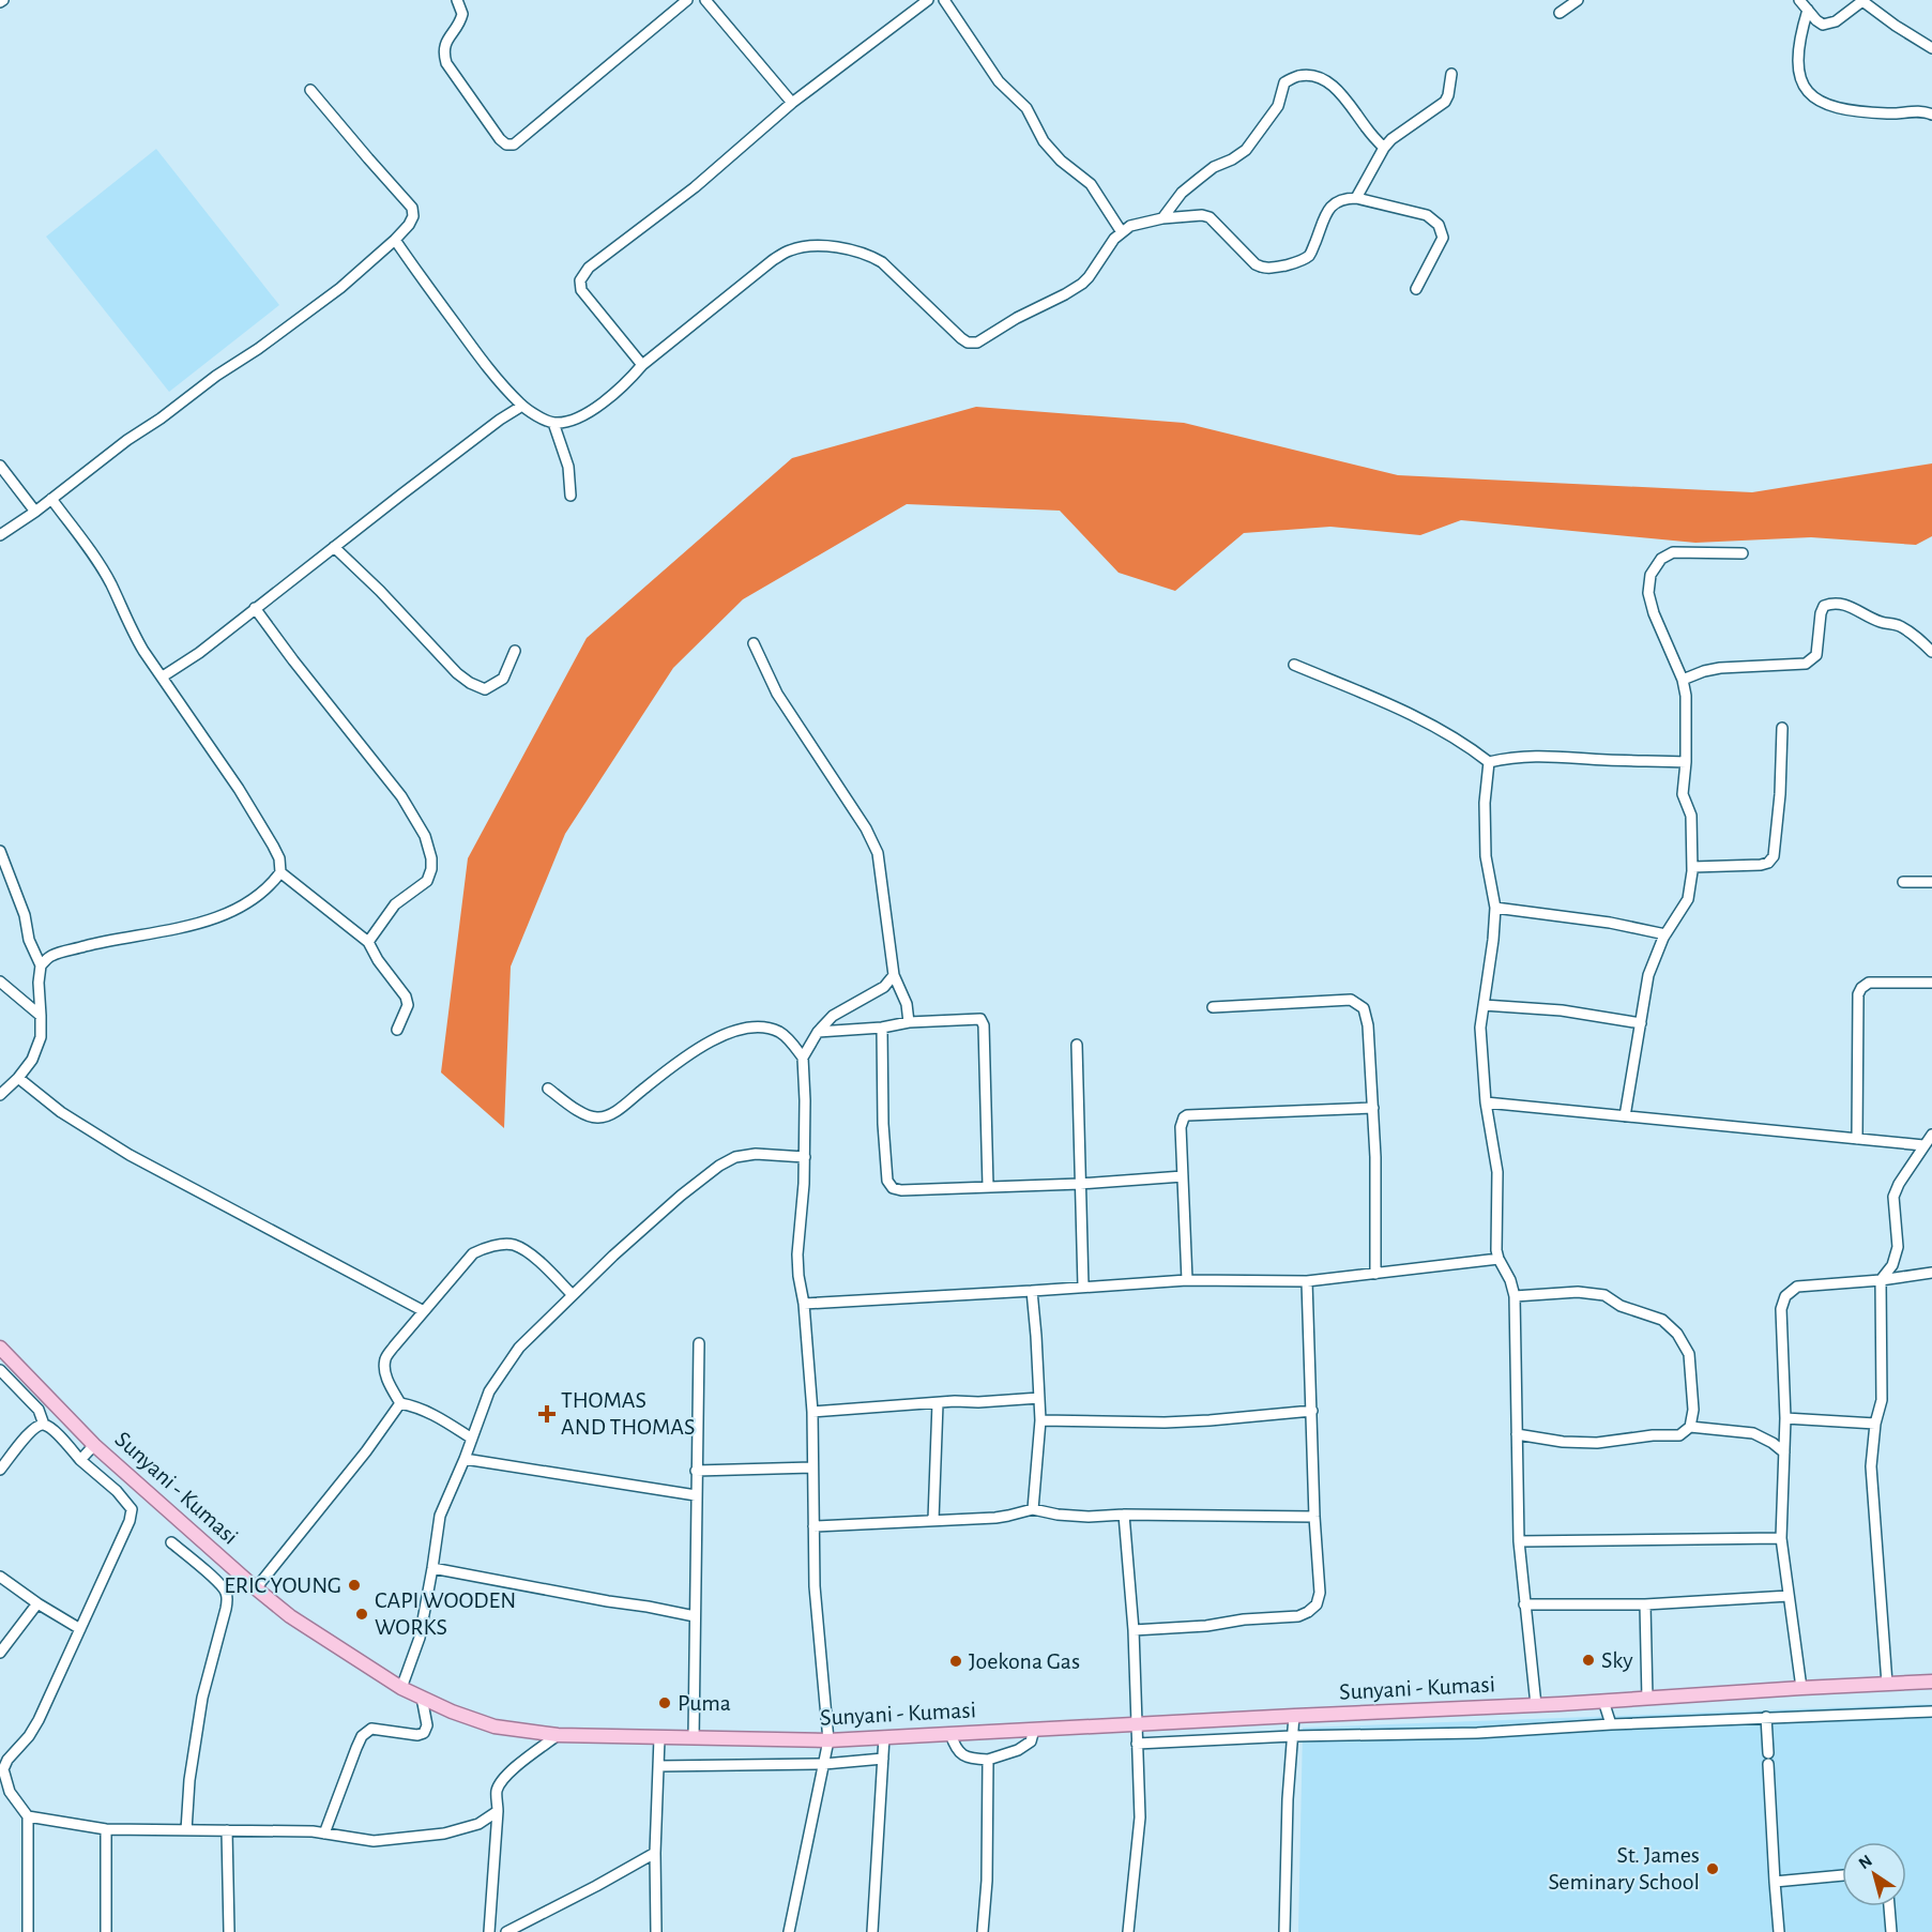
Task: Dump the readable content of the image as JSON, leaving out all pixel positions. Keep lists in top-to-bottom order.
{
  "streets": {
    "main road": ["Sunyani - Kumasi"]
  },
  "places": {
    "health": ["THOMAS AND THOMAS"],
    "other": [
      "ERIC YOUNG",
      "CAPI WOODEN WORKS",
      "Sky",
      "Joekona Gas",
      "Puma",
      "St. James Seminary School"
    ]
  },
  "north": "top left"
}
